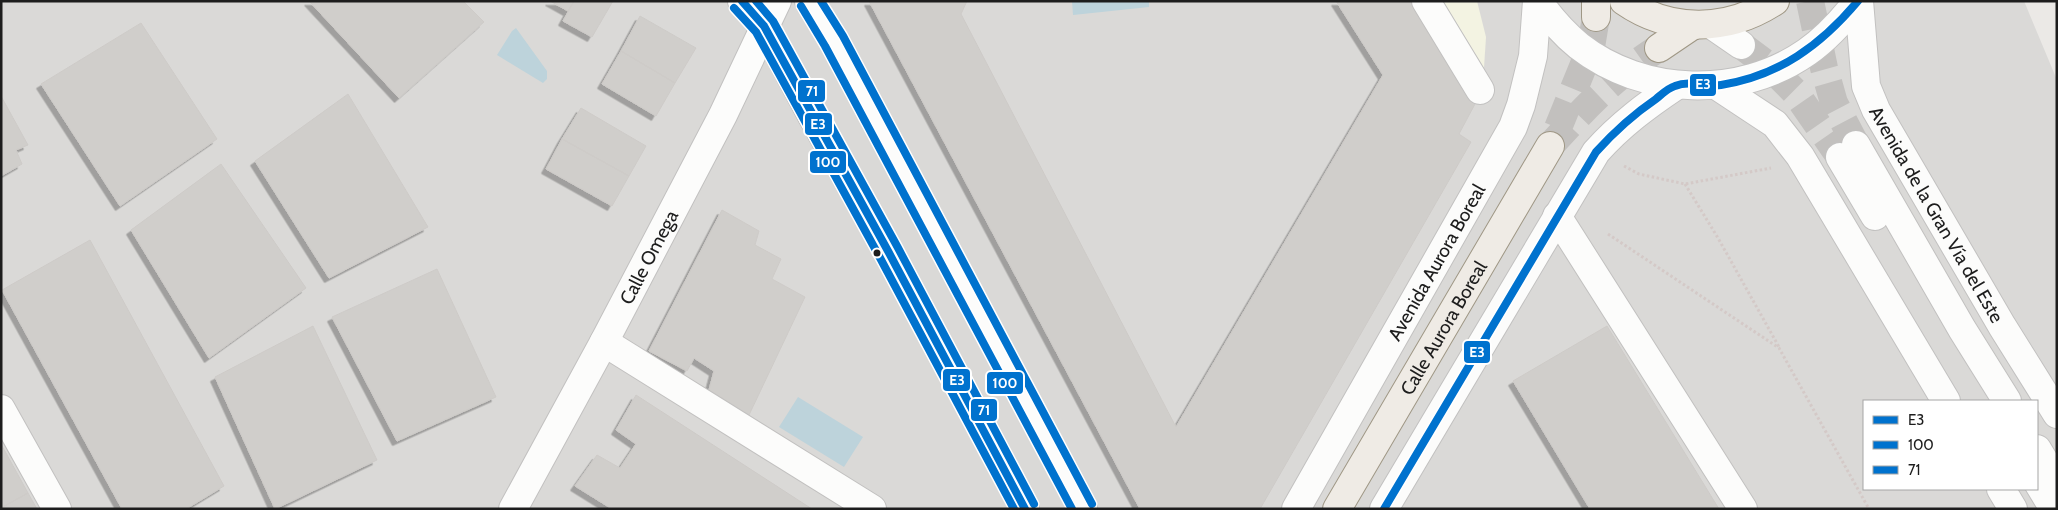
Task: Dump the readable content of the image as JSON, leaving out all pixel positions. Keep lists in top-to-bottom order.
{
  "streets": {
    "main road": ["Calle Aurora Boreal"],
    "street": ["Avenida de la Gran Vía del Este", "Calle Omega", "Avenida Aurora Boreal"]
  },
  "lines": ["transit line E3", "transit line 71", "transit line 100"],
  "legend": ["E3", "100", "71"]
}
